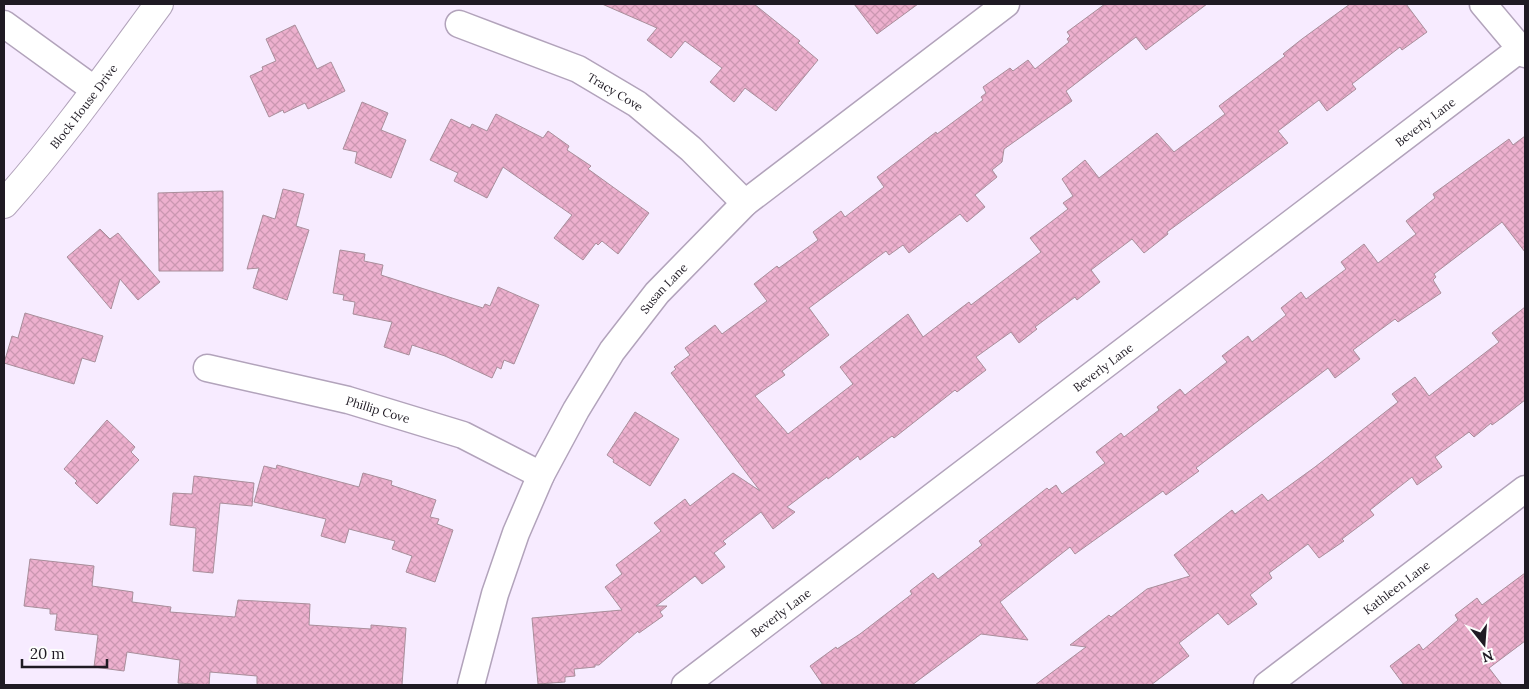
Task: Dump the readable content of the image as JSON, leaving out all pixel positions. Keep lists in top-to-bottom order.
{
  "streets": {
    "street": [
      "Tracy Cove",
      "Block House Drive",
      "Beverly Lane",
      "Susan Lane",
      "Phillip Cove",
      "Kathleen Lane"
    ]
  },
  "crossings": [
    ["Tracy Cove", "Susan Lane"],
    ["Susan Lane", "Phillip Cove"]
  ],
  "scale_bar": "20 m",
  "north": "bottom"
}
